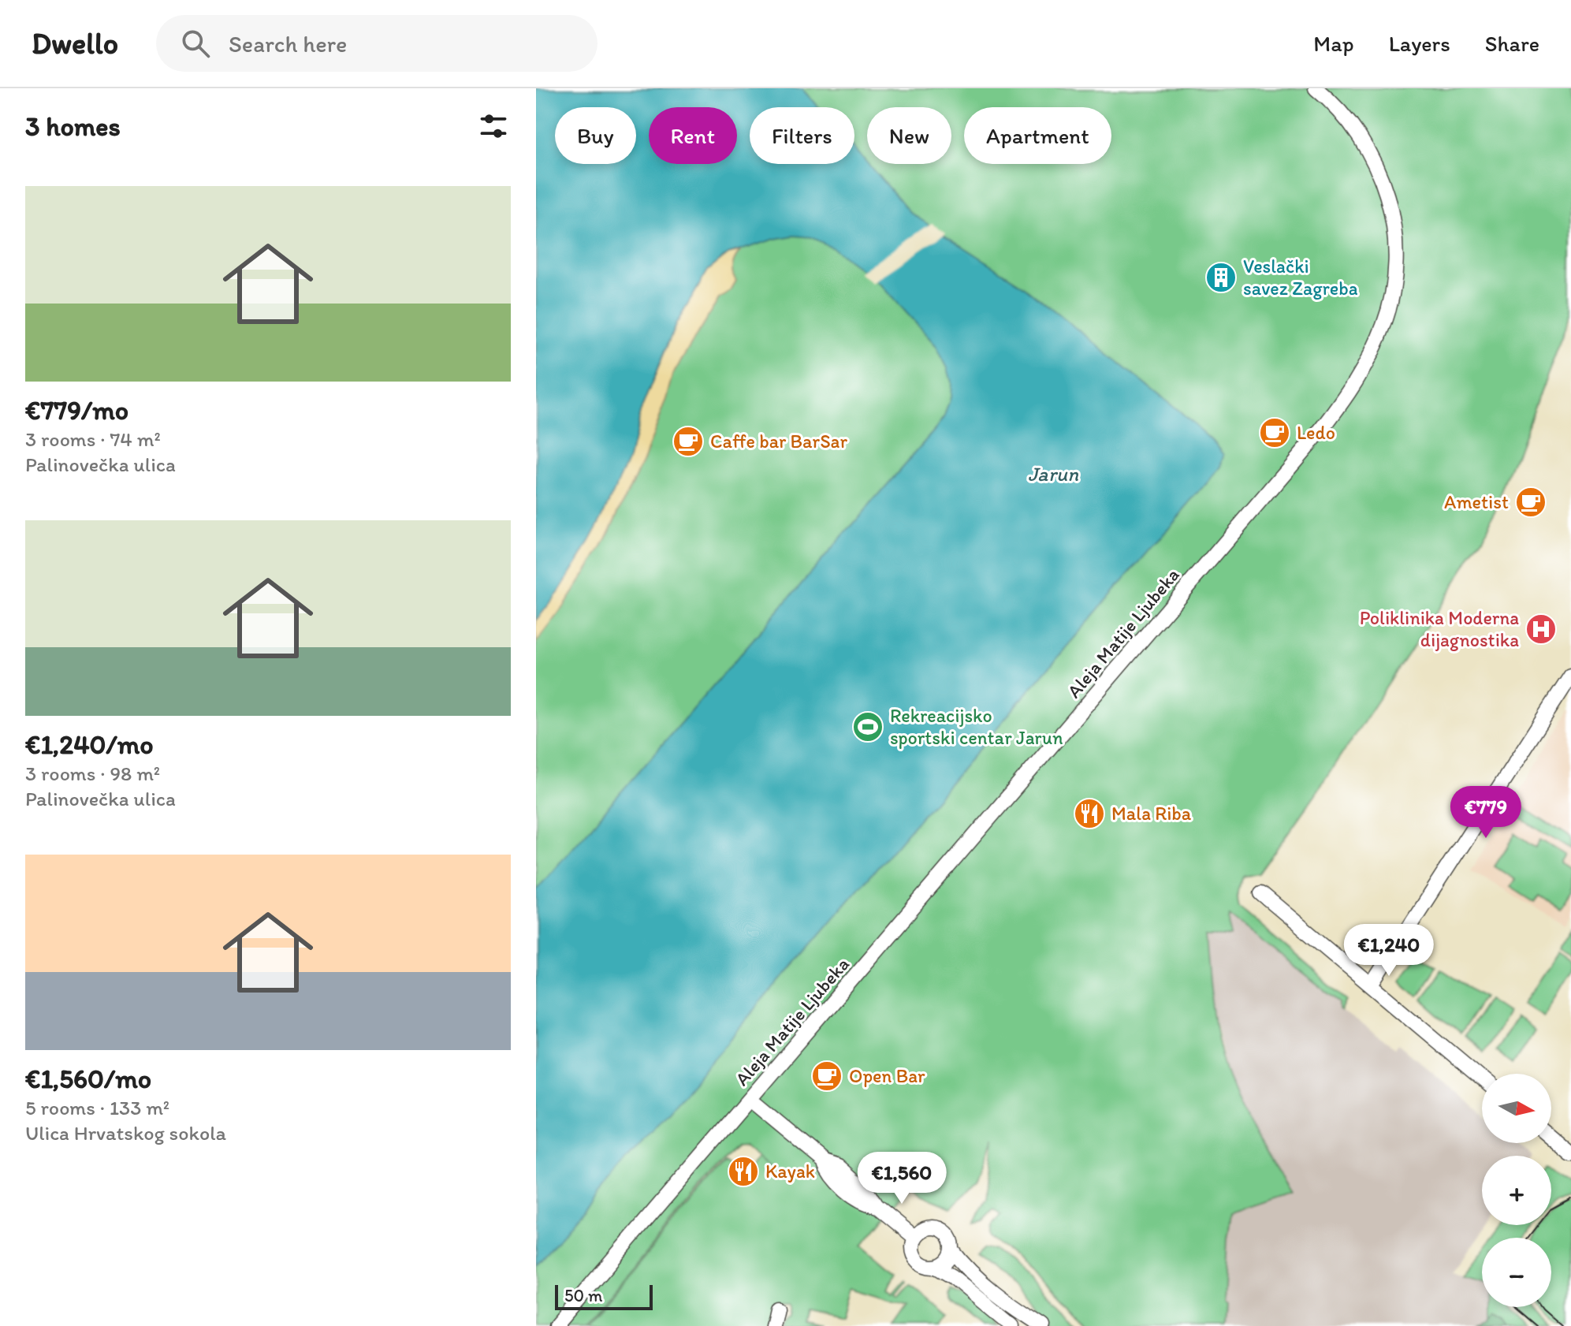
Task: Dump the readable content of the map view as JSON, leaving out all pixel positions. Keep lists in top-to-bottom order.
{
  "streets": {
    "street": ["Aleja Matije Ljubeka"]
  },
  "water": ["Jarun"],
  "places": {
    "building": ["Veslački savez Zagreba"],
    "cafe": [
      "Ledo",
      "Caffe bar BarSar",
      "Ametist",
      "Open Bar"
    ],
    "hospital": ["Poliklinika Moderna dijagnostika"],
    "sports": ["Rekreacijsko sportski centar Jarun"],
    "restaurant": ["Mala Riba", "Kayak"]
  },
  "scale_bar": "50 m",
  "north": "right",
  "page": {
    "header": "Dwello",
    "search": "Search here",
    "nav": ["Map", "Layers", "Share"],
    "heading": "3 homes",
    "chip": [
      "Buy",
      "Rent",
      "Filters",
      "New",
      "Apartment"
    ],
    "list": [
      {
        "name": "€779/mo",
        "note": "3 rooms · 74 m² · Palinovečka ulica"
      },
      {
        "name": "€1,240/mo",
        "note": "3 rooms · 98 m² · Palinovečka ulica"
      },
      {
        "name": "€1,560/mo",
        "note": "5 rooms · 133 m² · Ulica Hrvatskog sokola"
      }
    ],
    "price": ["€779", "€1,240", "€1,560"],
    "map_buttons": ["+", "−"],
    "scale": "50 m"
  }
}
